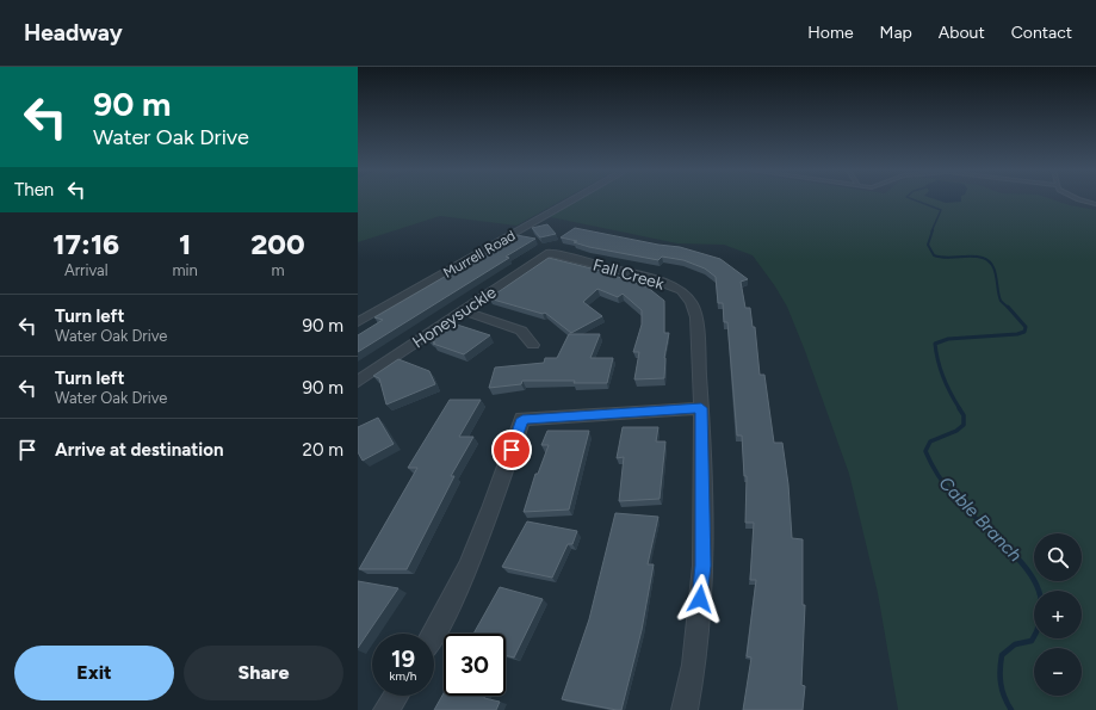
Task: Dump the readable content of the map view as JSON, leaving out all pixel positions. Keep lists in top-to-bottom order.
{
  "streets": {
    "street": ["Murrell Road", "Fall Creek", "Honeysuckle"]
  },
  "crossings": [
    ["Fall Creek", "Honeysuckle"]
  ],
  "water": ["Cable Branch"],
  "page": {
    "header": "Headway",
    "nav": [
      "Home",
      "Map",
      "About",
      "Contact"
    ],
    "turn": ["90 m", "Water Oak Drive"],
    "then": "Then",
    "eta": [
      "17:16",
      "Arrival",
      "1",
      "min",
      "200",
      "m"
    ],
    "list": [
      {
        "name": "Turn left",
        "note": "Water Oak Drive",
        "value": "90 m"
      },
      {
        "name": "Turn left",
        "note": "Water Oak Drive",
        "value": "90 m"
      },
      {
        "name": "Arrive at destination",
        "value": "20 m"
      }
    ],
    "map_buttons": ["+", "−"],
    "speed": "19 km/h",
    "limit": "30",
    "buttons": ["Exit", "Share"]
  }
}
